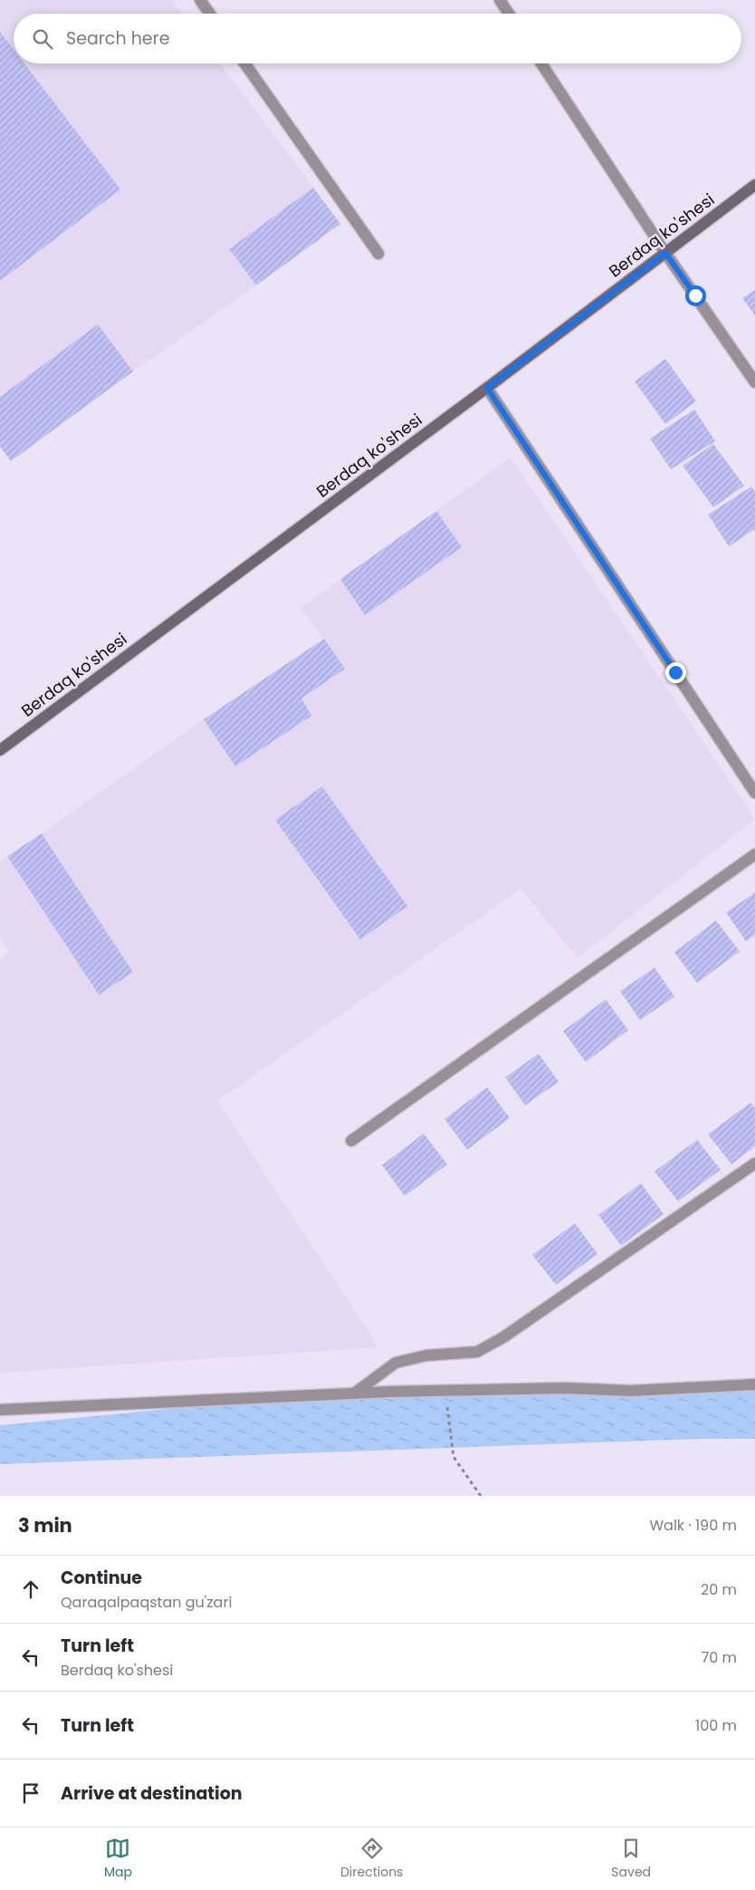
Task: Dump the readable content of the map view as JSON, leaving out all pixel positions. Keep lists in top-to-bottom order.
{
  "streets": {
    "main road": ["Berdaq ko'shesi"]
  },
  "page": {
    "search": "Search here",
    "heading": ["3 min", "Walk · 190 m"],
    "list": [
      ["Continue", "Qaraqalpaqstan gu'zari", "20 m"],
      ["Turn left", "Berdaq ko'shesi", "70 m"],
      ["Turn left", "100 m"],
      "Arrive at destination"
    ],
    "nav": ["Map", "Directions", "Saved"]
  }
}
